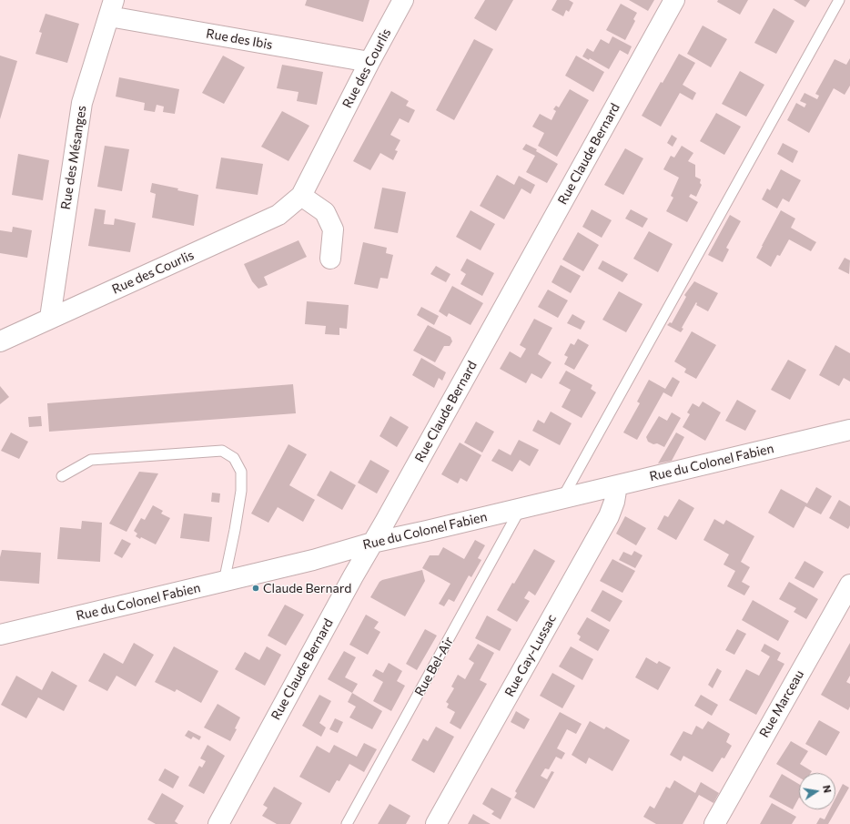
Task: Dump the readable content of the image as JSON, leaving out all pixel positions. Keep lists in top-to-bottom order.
{
  "streets": {
    "street": [
      "Rue des Ibis",
      "Rue des Courlis",
      "Rue Claude Bernard",
      "Rue des Mésanges",
      "Rue du Colonel Fabien",
      "Rue Gay-Lussac",
      "Rue Marceau"
    ],
    "lane": ["Rue Bel-Air"]
  },
  "crossings": [
    ["Rue des Ibis", "Rue des Courlis"],
    ["Rue des Ibis", "Rue des Mésanges"],
    ["Rue des Courlis", "Rue des Mésanges"],
    ["Rue Claude Bernard", "Rue du Colonel Fabien"],
    ["Rue du Colonel Fabien", "Rue Gay-Lussac"],
    ["Rue du Colonel Fabien", "Rue Bel-Air"]
  ],
  "places": ["Claude Bernard"],
  "north": "right"
}
